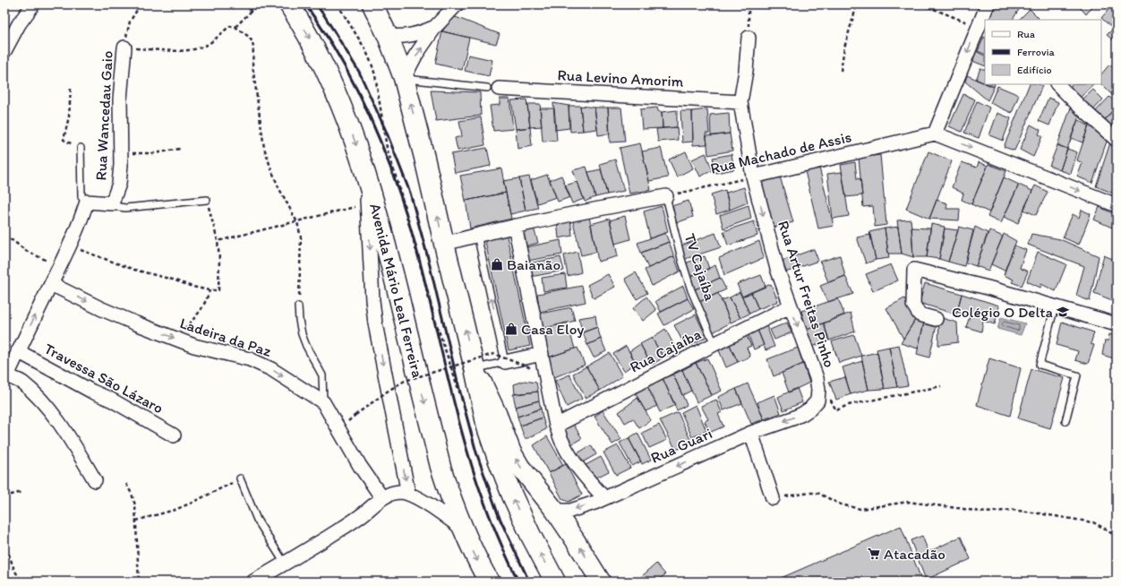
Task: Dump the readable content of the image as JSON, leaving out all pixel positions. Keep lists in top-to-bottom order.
{
  "streets": {
    "highway": ["Avenida Mário Leal Ferreira"],
    "street": [
      "Rua Levino Amorim",
      "Rua Wancedau Gaio",
      "Rua Machado de Assis",
      "Rua Artur Freitas Pinho",
      "Ladeira da Paz",
      "Rua Cajaíba",
      "Travessa São Lázaro",
      "Rua Guari"
    ],
    "lane": ["TV Cajaíba"]
  },
  "crossings": [
    ["Rua Wancedau Gaio", "Ladeira da Paz"],
    ["Rua Wancedau Gaio", "Travessa São Lázaro"],
    ["Rua Machado de Assis", "TV Cajaíba"],
    ["Rua Machado de Assis", "Rua Artur Freitas Pinho"],
    ["TV Cajaíba", "Rua Cajaíba"],
    ["Rua Artur Freitas Pinho", "Rua Cajaíba"],
    ["Rua Artur Freitas Pinho", "Rua Guari"]
  ],
  "one_way": ["Rua Artur Freitas Pinho", "Ladeira da Paz", "Rua Guari"],
  "places": {
    "shop": ["Baianão", "Casa Eloy"],
    "school or university": ["Colégio O Delta"],
    "supermarket": ["Atacadão"]
  },
  "legend": ["Rua", "Ferrovia", "Edifício"]
}
